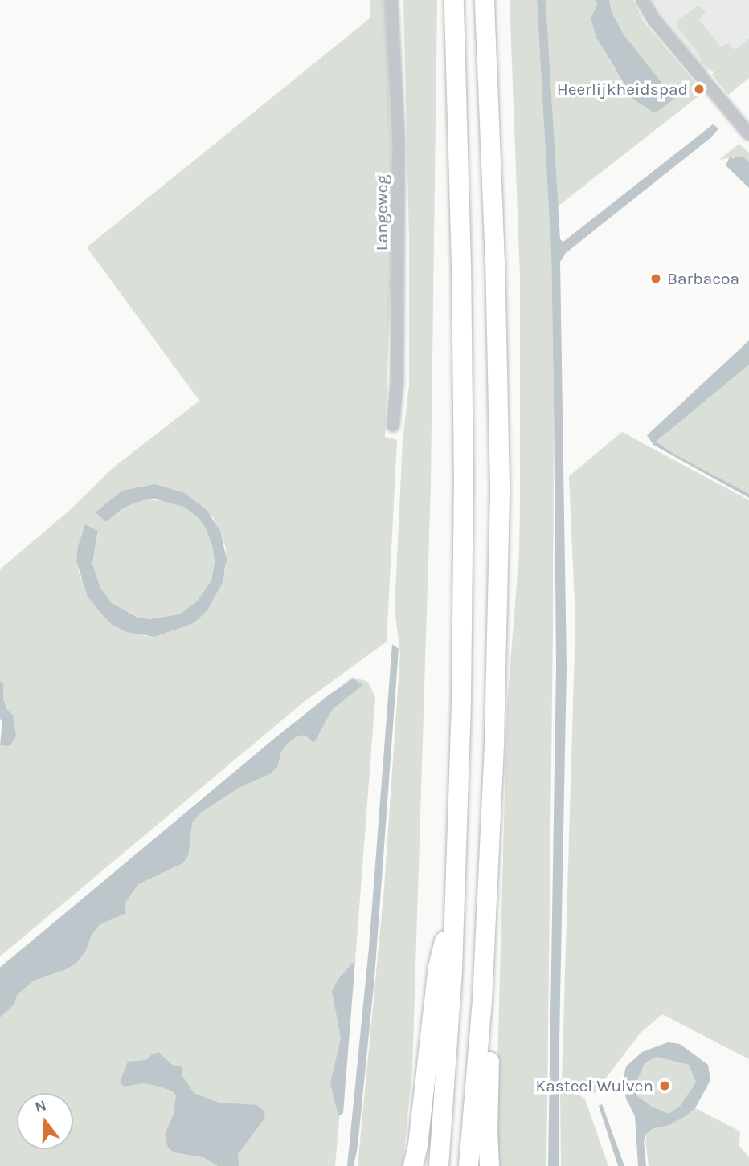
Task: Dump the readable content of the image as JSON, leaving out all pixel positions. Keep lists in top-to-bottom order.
{
  "streets": {
    "street": ["Langeweg"]
  },
  "places": ["Heerlijkheidspad", "Barbacoa", "Kasteel Wulven"],
  "north": "top"
}
